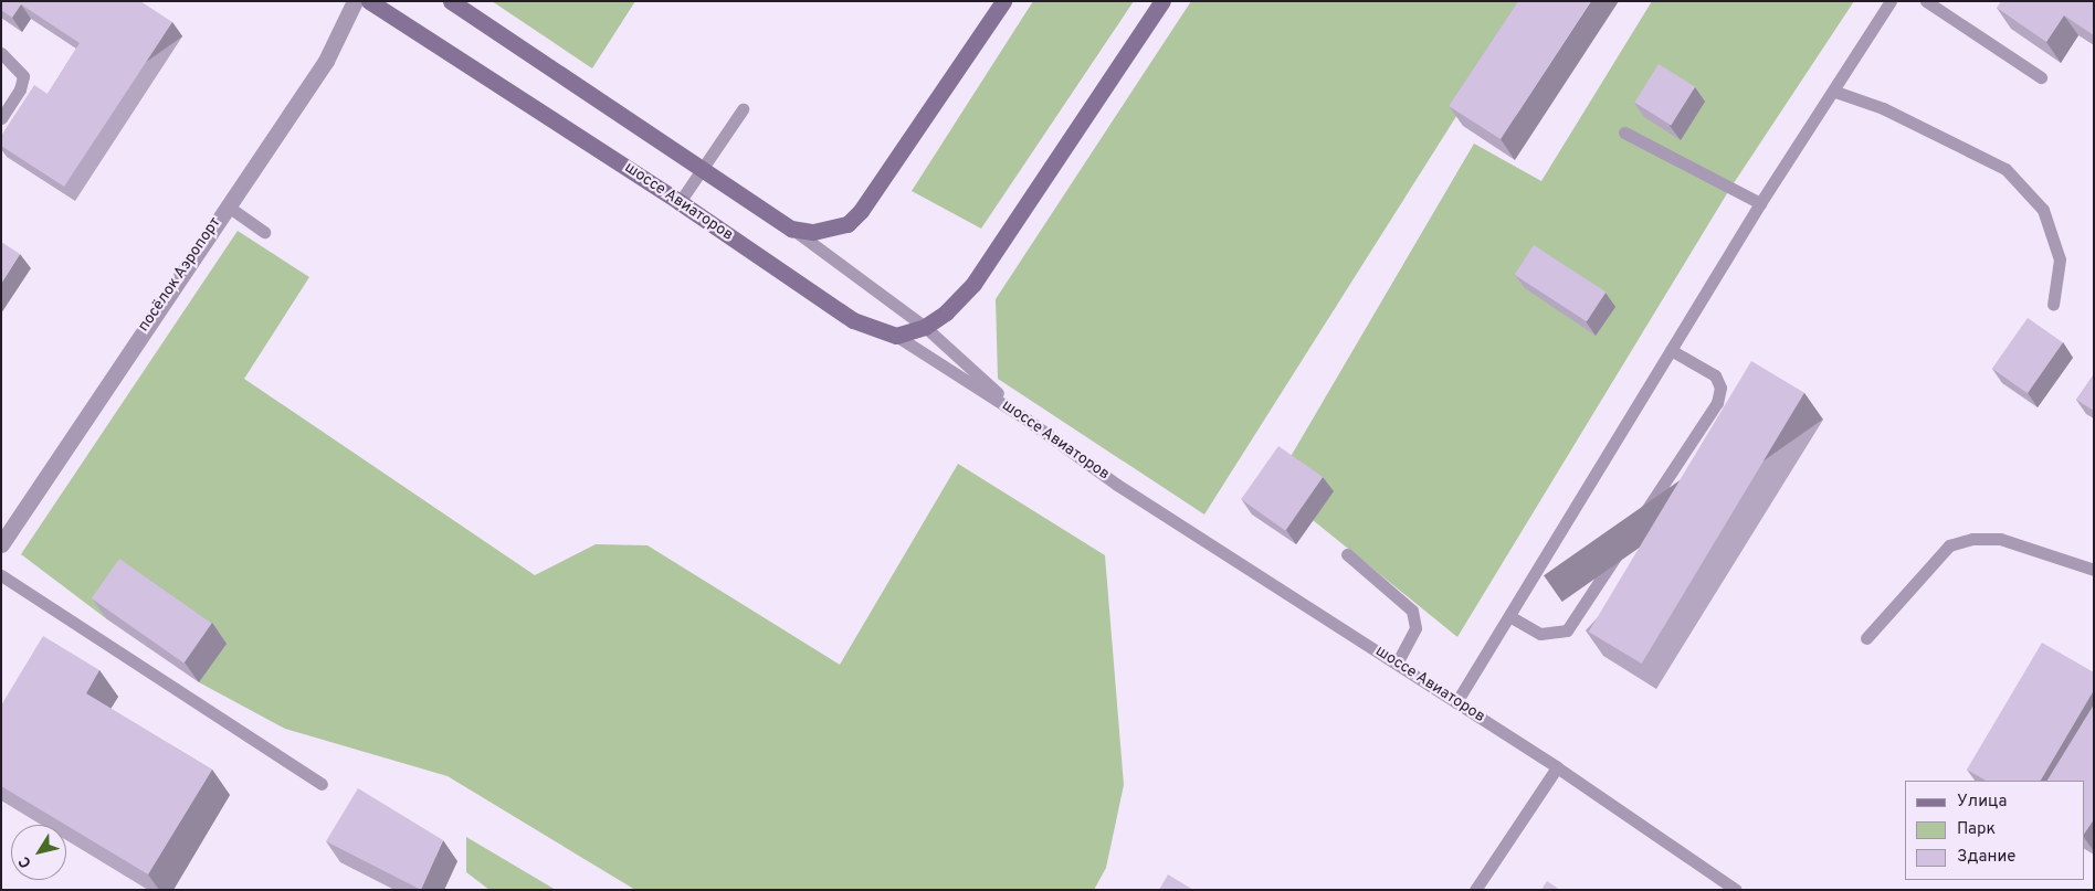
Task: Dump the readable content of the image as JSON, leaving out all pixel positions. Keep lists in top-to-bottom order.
{
  "streets": {
    "main road": ["шоссе Авиаторов"],
    "street": ["посёлок Аэропорт"]
  },
  "legend": ["Улица", "Парк", "Здание"],
  "north": "bottom left"
}
